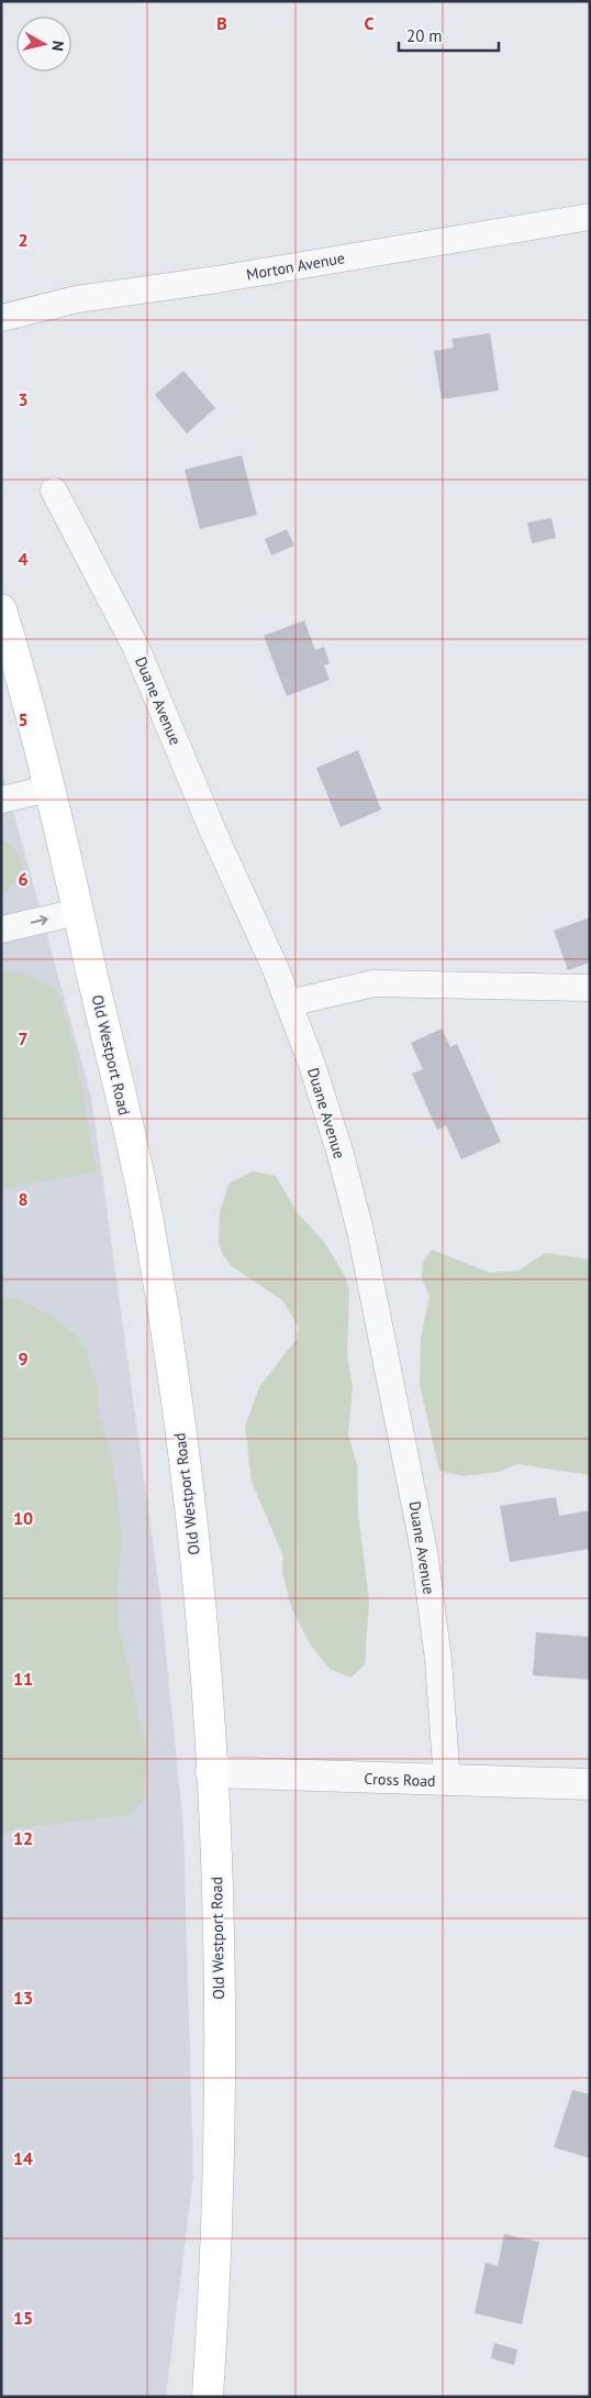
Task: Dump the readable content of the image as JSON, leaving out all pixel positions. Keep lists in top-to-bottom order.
{
  "streets": {
    "main road": ["Old Westport Road"],
    "street": ["Morton Avenue", "Duane Avenue", "Cross Road"]
  },
  "crossings": [
    ["Duane Avenue", "Cross Road"],
    ["Old Westport Road", "Cross Road"]
  ],
  "scale_bar": "20 m",
  "north": "right",
  "grid": {
    "columns": ["B", "C"],
    "rows": [
      "2",
      "3",
      "4",
      "5",
      "6",
      "7",
      "8",
      "9",
      "10",
      "11",
      "12",
      "13",
      "14",
      "15"
    ]
  }
}
